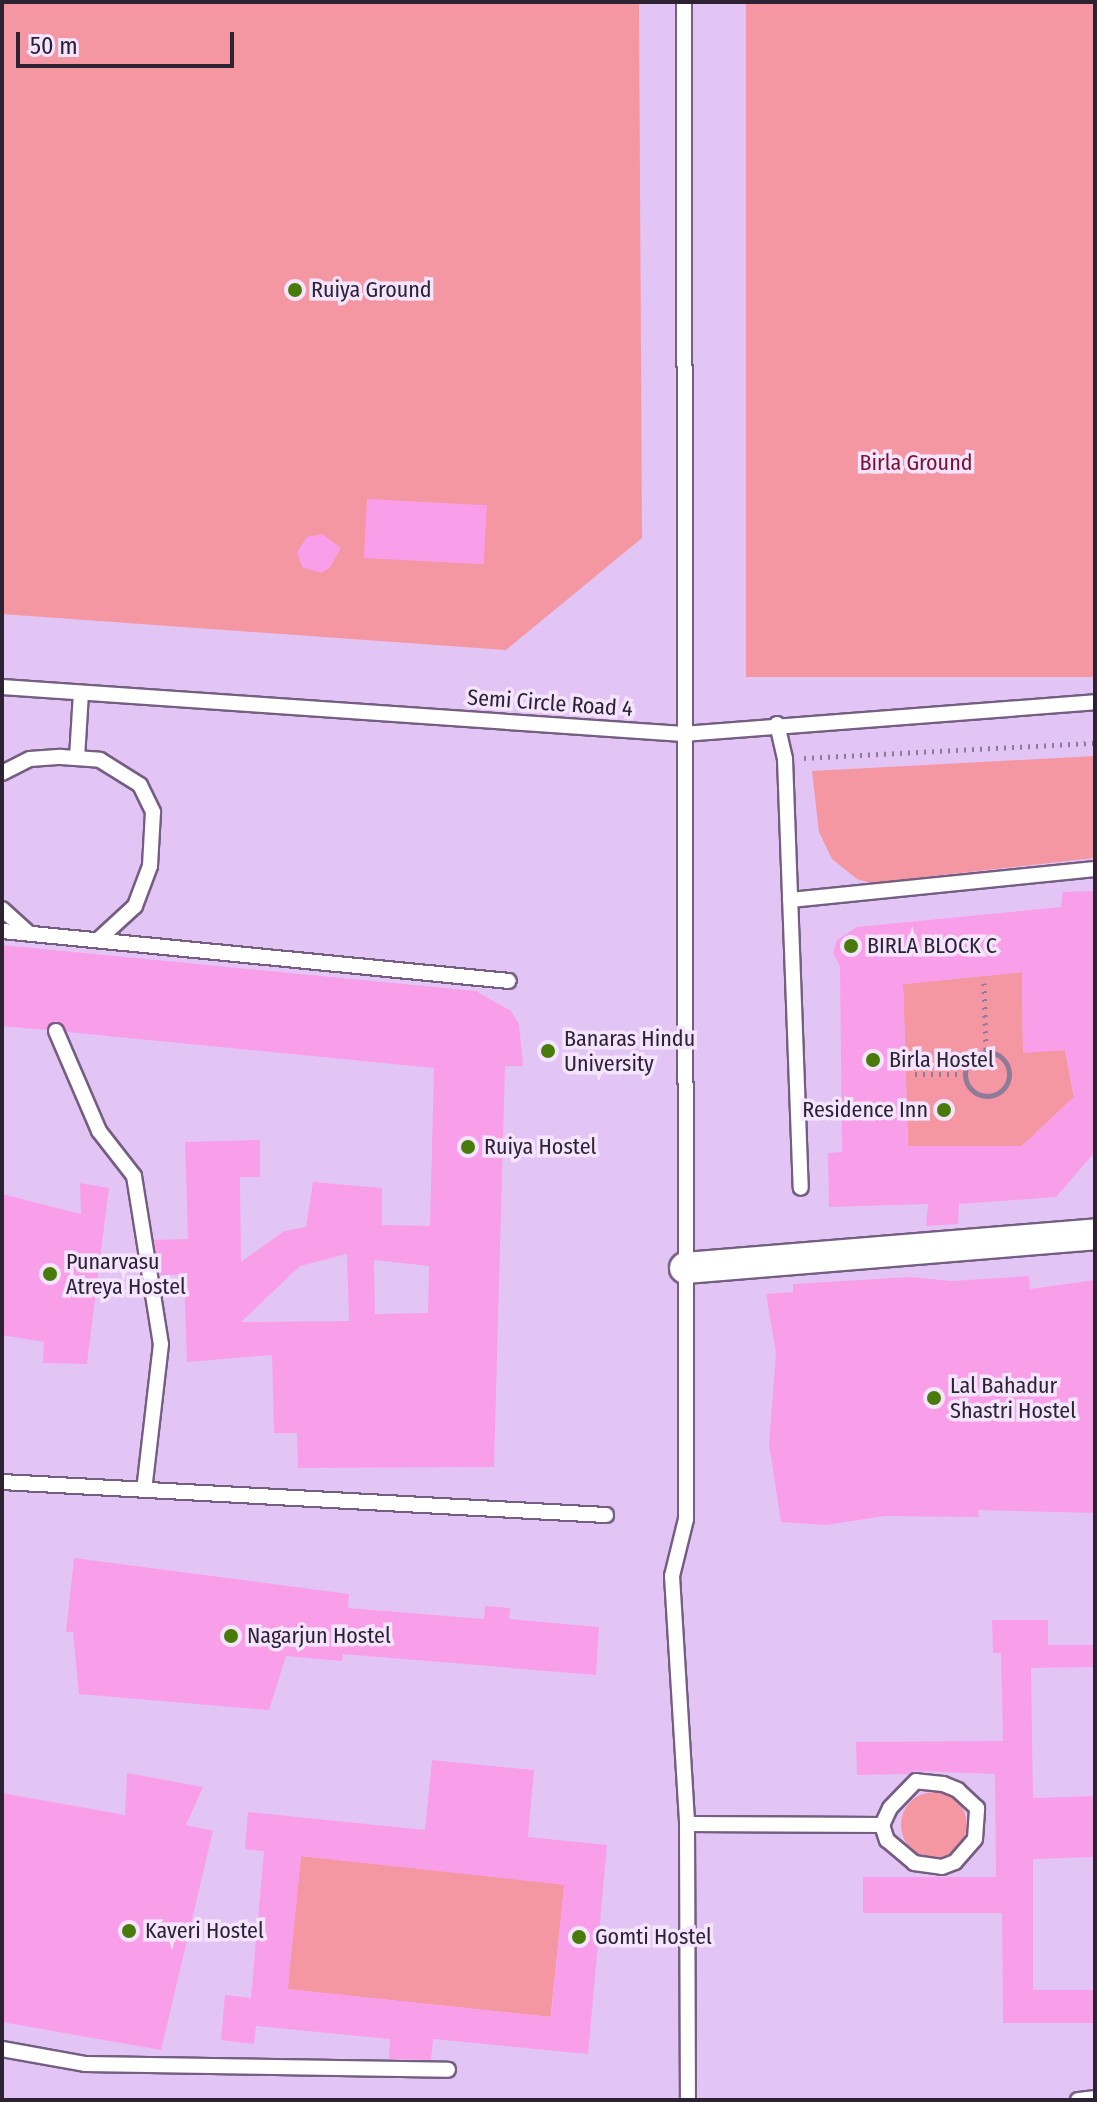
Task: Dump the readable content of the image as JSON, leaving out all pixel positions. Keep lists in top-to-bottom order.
{
  "streets": {
    "lane": ["Semi Circle Road 4"]
  },
  "parks": ["Birla Ground"],
  "places": [
    "Ruiya Ground",
    "BIRLA BLOCK C",
    "Banaras Hindu University",
    "Birla Hostel",
    "Residence Inn",
    "Ruiya Hostel",
    "Punarvasu Atreya Hostel",
    "Lal Bahadur Shastri Hostel",
    "Nagarjun Hostel",
    "Kaveri Hostel",
    "Gomti Hostel"
  ],
  "scale_bar": "50 m"
}
